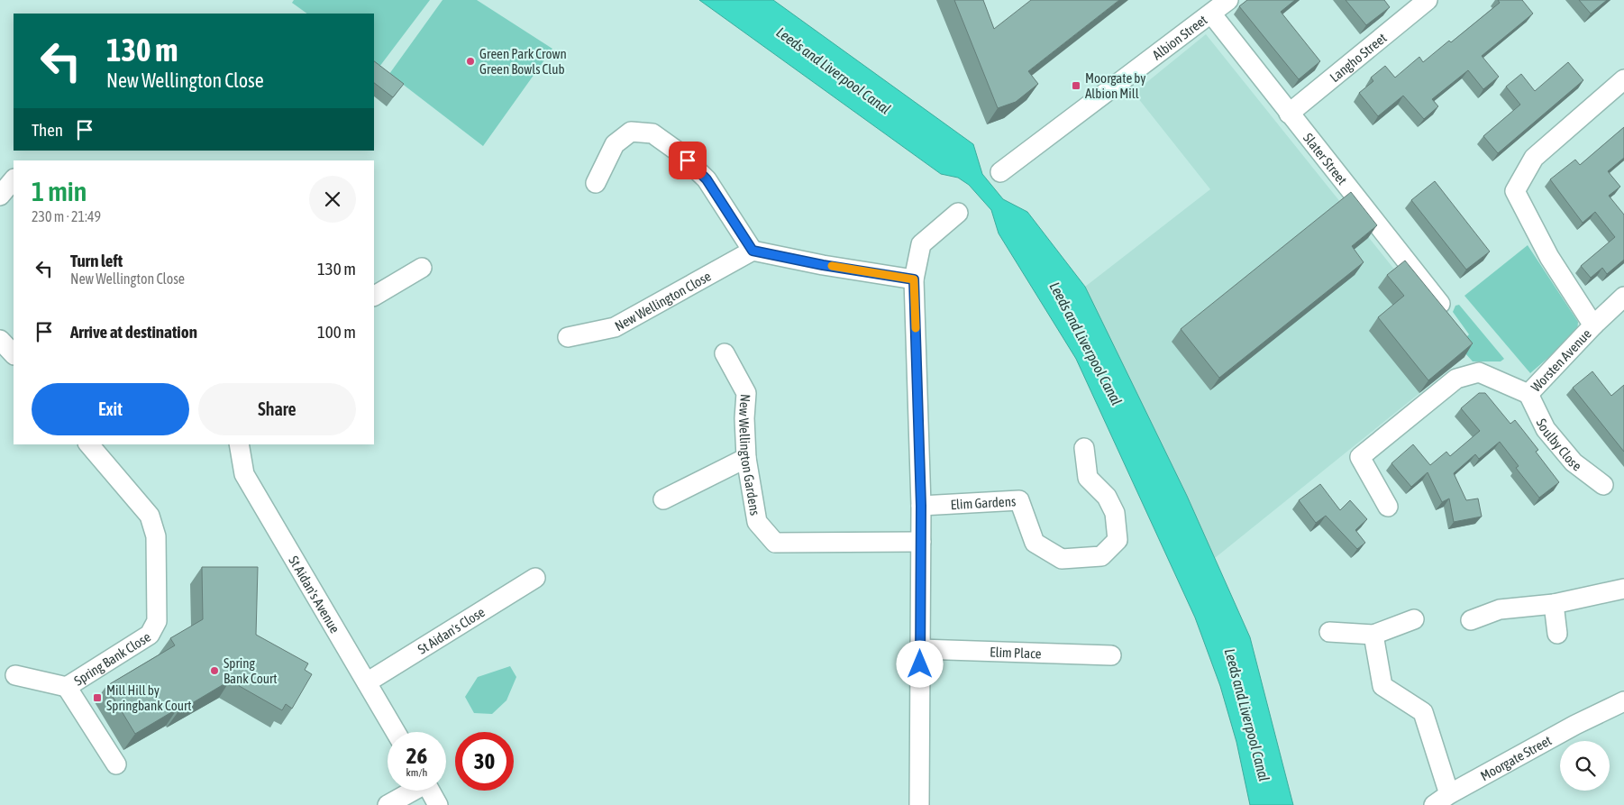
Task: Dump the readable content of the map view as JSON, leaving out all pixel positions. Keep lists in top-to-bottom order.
{
  "streets": {
    "street": [
      "Albion Street",
      "Langho Street",
      "Slater Street",
      "New Wellington Close",
      "Worsten Avenue",
      "Soulby Close",
      "New Wellington Gardens",
      "Elim Gardens",
      "St Aidan's Avenue",
      "St Aidan's Close",
      "Elim Place",
      "Spring Bank Close",
      "Moorgate Street"
    ]
  },
  "crossings": [
    ["Albion Street", "Slater Street"],
    ["Langho Street", "Slater Street"],
    ["Worsten Avenue", "Soulby Close"],
    ["St Aidan's Avenue", "St Aidan's Close"]
  ],
  "water": ["Leeds and Liverpool Canal"],
  "places": {
    "other": ["Green Park Crown Green Bowls Club", "Spring Bank Court"],
    "transit": ["Moorgate by Albion Mill", "Mill Hill by Springbank Court"]
  },
  "page": {
    "turn": ["130 m", "New Wellington Close"],
    "then": "Then",
    "heading": ["1 min", "230 m · 21:49"],
    "list": [
      {
        "name": "Turn left",
        "note": "New Wellington Close",
        "value": "130 m"
      },
      {
        "name": "Arrive at destination",
        "value": "100 m"
      }
    ],
    "buttons": ["Exit", "Share"],
    "speed": "26 km/h",
    "limit": "30"
  }
}
